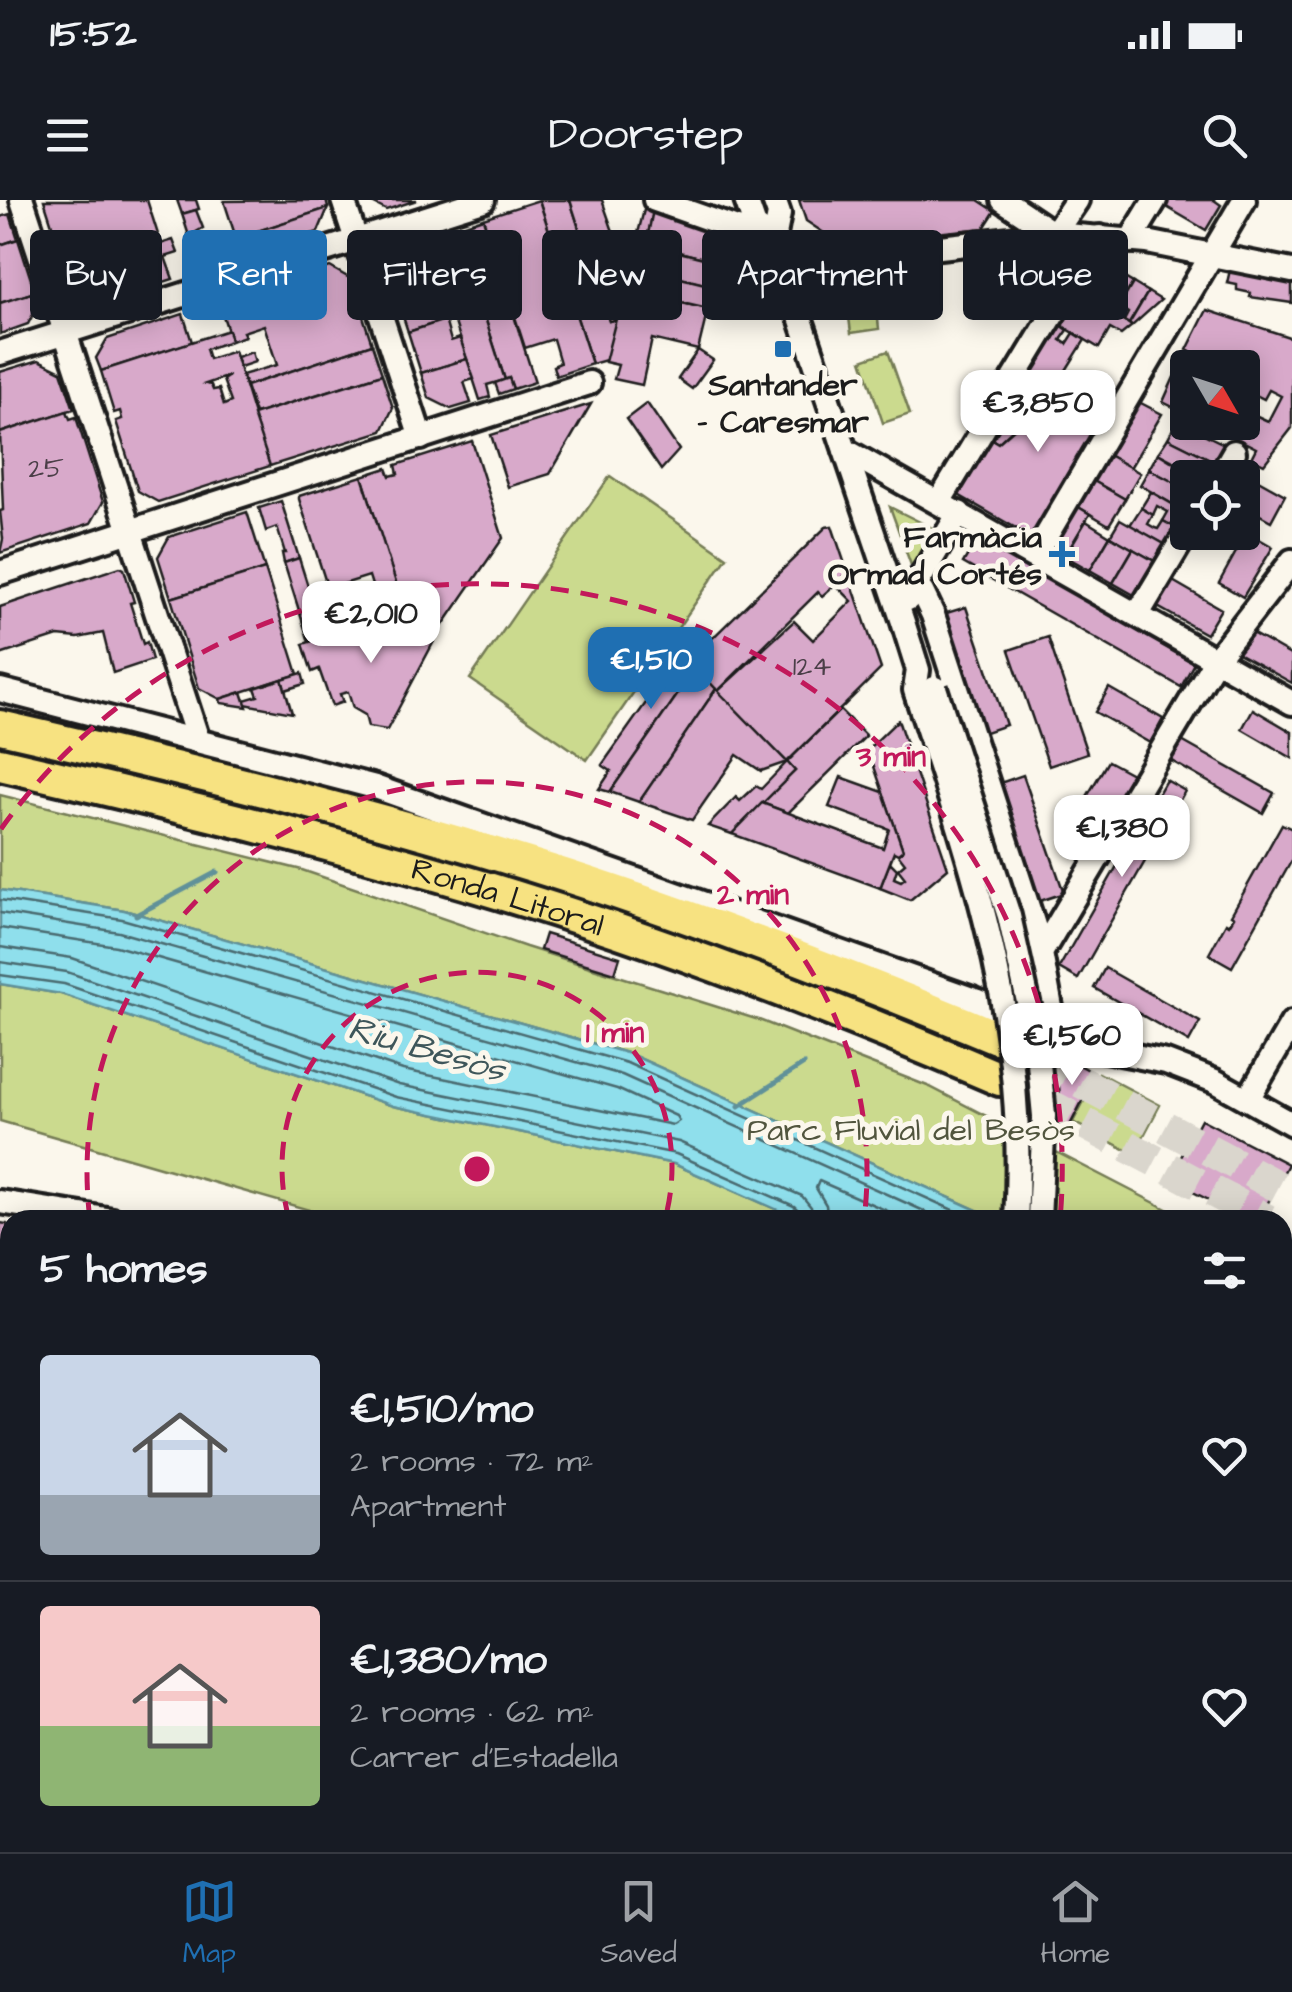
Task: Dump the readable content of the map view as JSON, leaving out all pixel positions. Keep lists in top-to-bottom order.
{
  "streets": {
    "highway": ["Ronda Litoral"]
  },
  "water": ["Riu Besòs"],
  "parks": ["Parc Fluvial del Besòs"],
  "places": {
    "transit": ["Santander - Caresmar"],
    "health": ["Farmàcia Ormad Cortés"]
  },
  "house_numbers": ["25", "124"],
  "north": "bottom right",
  "page": {
    "status": "15:52",
    "header": "Doorstep",
    "chip": [
      "Buy",
      "Rent",
      "Filters",
      "New",
      "Apartment",
      "House"
    ],
    "price": [
      "€3,850",
      "€2,010",
      "€1,510",
      "€1,380",
      "€1,560"
    ],
    "heading": "5 homes",
    "list": [
      {
        "name": "€1,510/mo",
        "note": "2 rooms · 72 m² · Apartment"
      },
      {
        "name": "€1,380/mo",
        "note": "2 rooms · 62 m² · Carrer d'Estadella"
      }
    ],
    "tabs": ["Map", "Saved", "Home"]
  },
  "rings": ["3 min", "2 min", "1 min"]
}
